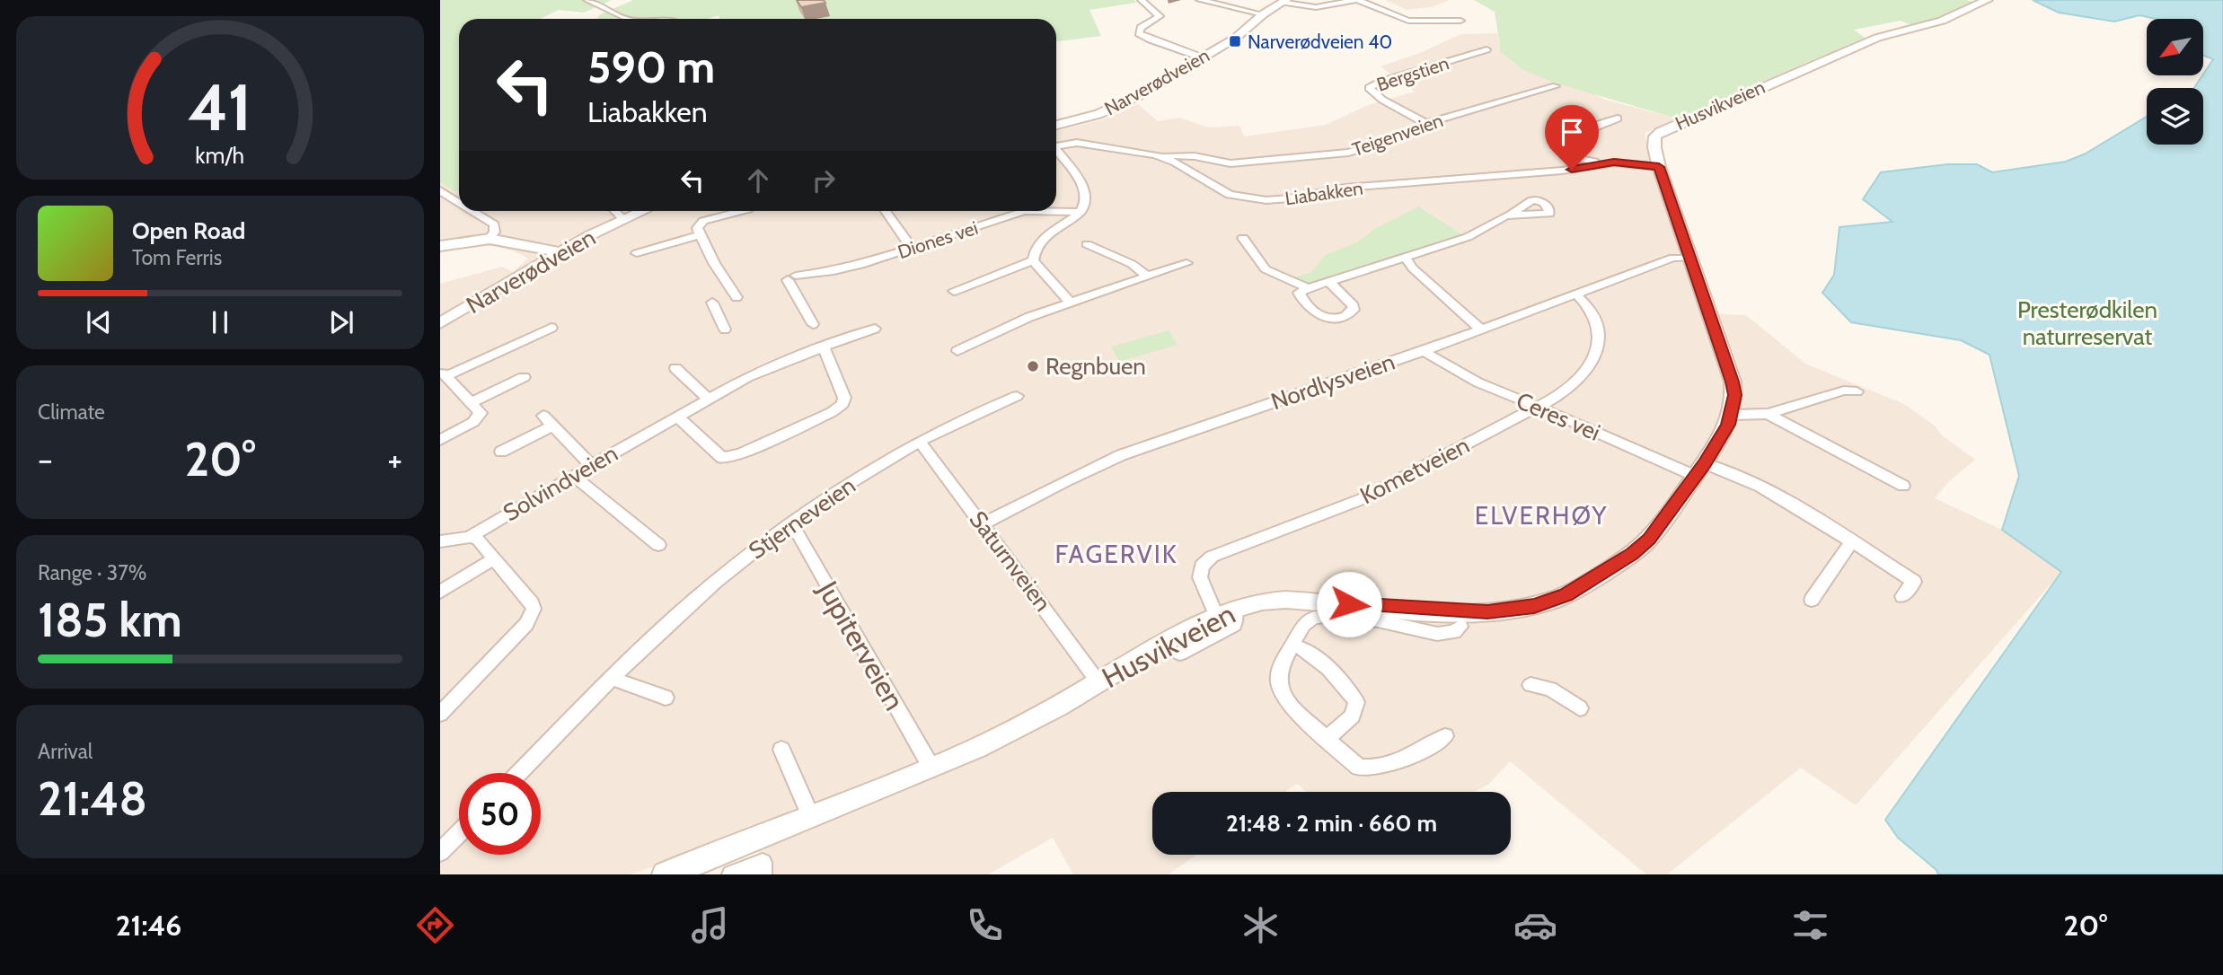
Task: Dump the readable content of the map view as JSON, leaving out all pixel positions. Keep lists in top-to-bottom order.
{
  "streets": {
    "main road": ["Narverødveien", "Husvikveien"],
    "street": [
      "Bergstien",
      "Teigenveien",
      "Liabakken",
      "Diones vei",
      "Nordlysveien",
      "Ceres vei",
      "Kometveien",
      "Solvindveien",
      "Stjerneveien",
      "Saturnveien",
      "Jupiterveien"
    ]
  },
  "crossings": [
    ["Bergstien", "Teigenveien"],
    ["Husvikveien", "Liabakken"],
    ["Husvikveien", "Nordlysveien"],
    ["Husvikveien", "Ceres vei"],
    ["Husvikveien", "Kometveien"],
    ["Husvikveien", "Saturnveien"],
    ["Husvikveien", "Jupiterveien"],
    ["Teigenveien", "Liabakken"],
    ["Nordlysveien", "Ceres vei"],
    ["Nordlysveien", "Kometveien"],
    ["Nordlysveien", "Saturnveien"],
    ["Ceres vei", "Kometveien"],
    ["Stjerneveien", "Saturnveien"],
    ["Stjerneveien", "Jupiterveien"]
  ],
  "districts": ["ELVERHØY", "FAGERVIK"],
  "parks": ["Presterødkilen naturreservat"],
  "places": {
    "transit": ["Narverødveien 40"],
    "other": ["Regnbuen"]
  },
  "north": "bottom left",
  "page": {
    "turn": ["590 m", "Liabakken"],
    "song": ["Open Road", "Tom Ferris"],
    "tile": [
      "Climate",
      ["Range · 37%", "185 km"],
      ["Arrival", "21:48"]
    ],
    "heat": ["−", "20°", "+"],
    "limit": "50",
    "trip": "21:48 · 2 min · 660 m",
    "tabs": ["21:46", "20°"],
    "gauge": ["41", "km/h"]
  }
}
